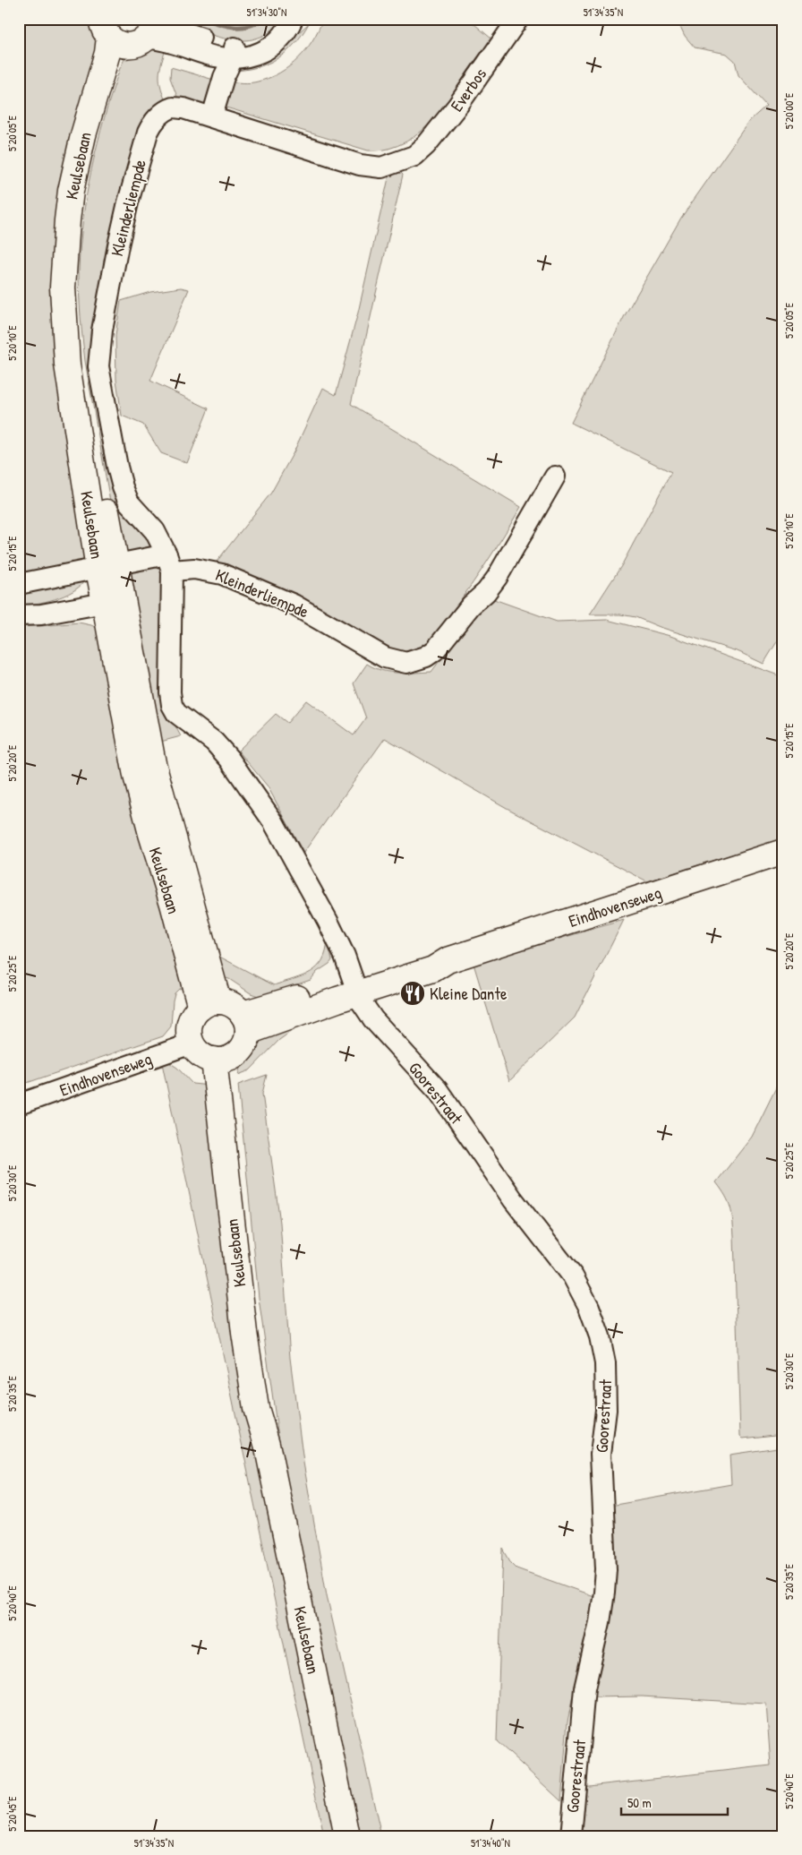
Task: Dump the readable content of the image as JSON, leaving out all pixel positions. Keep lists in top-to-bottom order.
{
  "streets": {
    "main road": ["Keulsebaan", "Eindhovenseweg"],
    "street": ["Everbos", "Kleinderliempde", "Goorestraat"]
  },
  "crossings": [
    ["Everbos", "Kleinderliempde"],
    ["Keulsebaan", "Eindhovenseweg"],
    ["Kleinderliempde", "Eindhovenseweg"],
    ["Kleinderliempde", "Goorestraat"],
    ["Eindhovenseweg", "Goorestraat"]
  ],
  "places": {
    "restaurant": ["Kleine Dante"]
  },
  "scale_bar": "50 m",
  "coordinates": [
    "51°34'30\"N",
    "51°34'35\"N",
    "5°20'00\"E",
    "5°20'05\"E",
    "5°20'10\"E",
    "5°20'15\"E",
    "5°20'20\"E",
    "5°20'25\"E",
    "5°20'30\"E",
    "5°20'35\"E",
    "5°20'40\"E",
    "5°20'45\"E",
    "51°34'40\"N"
  ]
}
